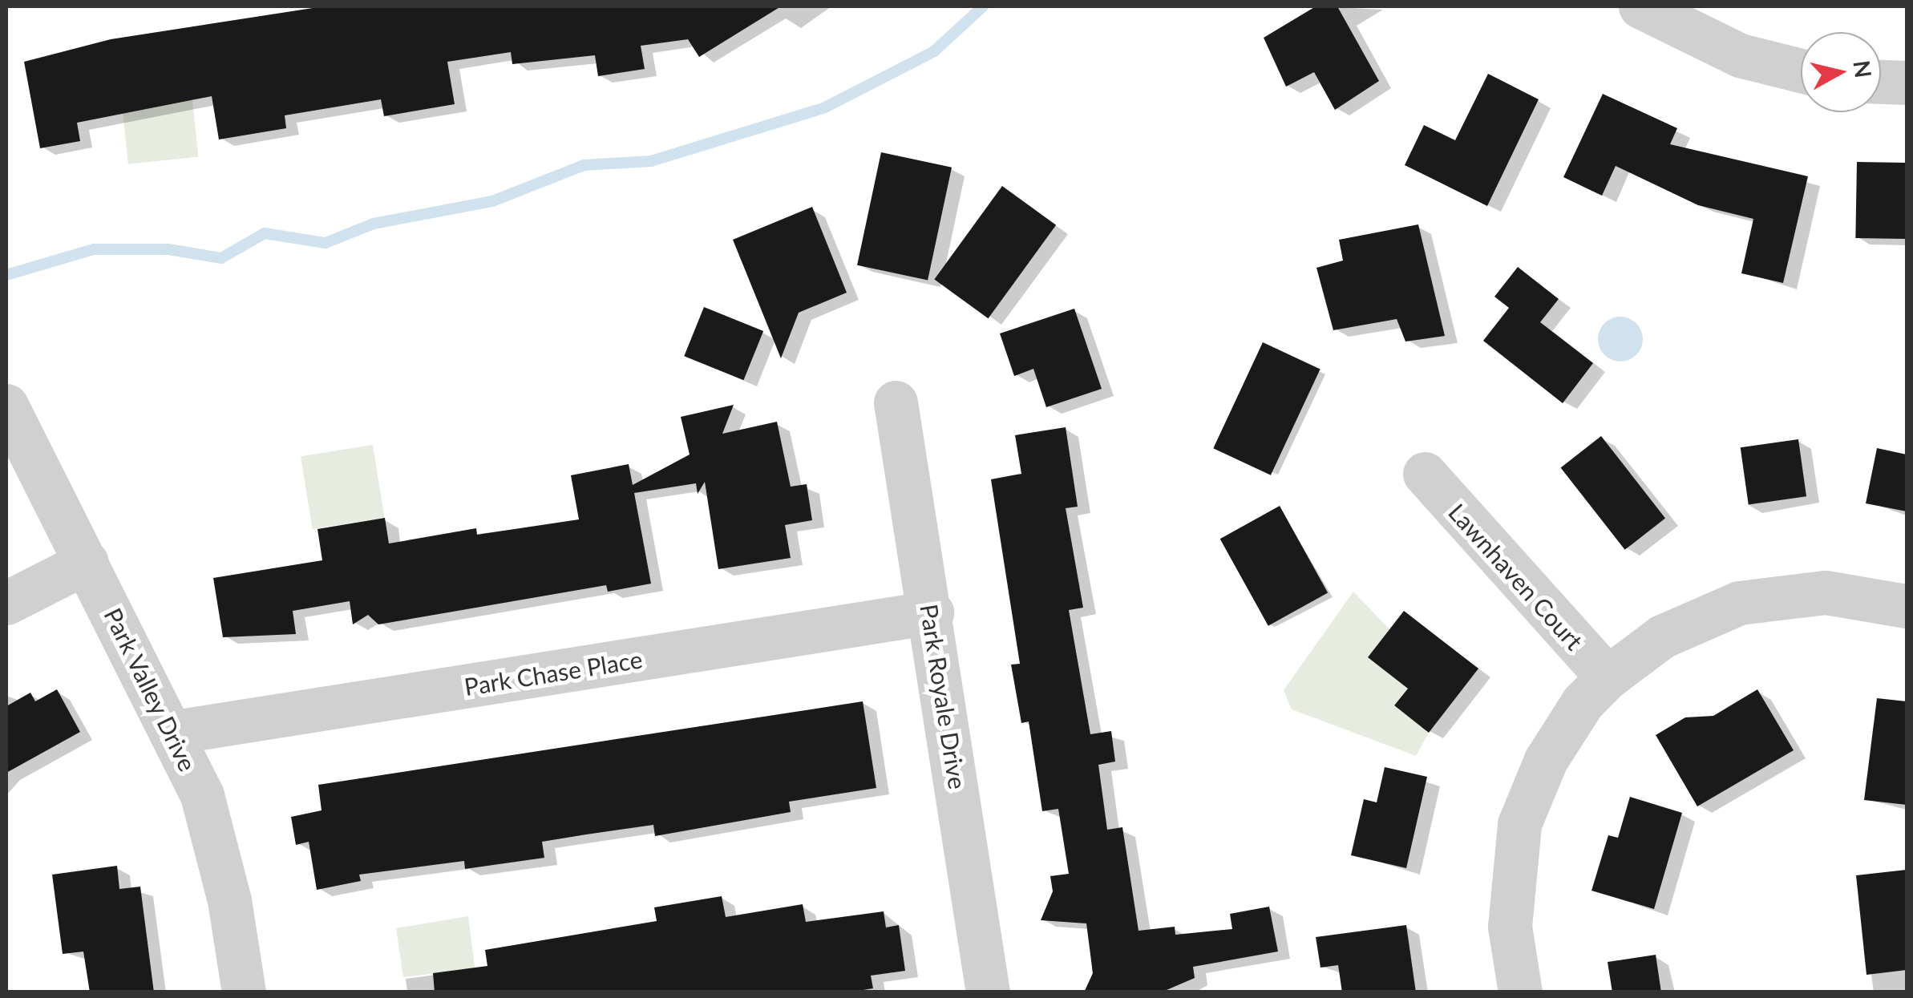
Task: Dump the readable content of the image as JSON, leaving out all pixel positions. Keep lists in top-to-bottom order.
{
  "streets": {
    "street": [
      "Lawnhaven Court",
      "Park Chase Place",
      "Park Valley Drive",
      "Park Royale Drive"
    ]
  },
  "crossings": [
    ["Park Chase Place", "Park Valley Drive"],
    ["Park Chase Place", "Park Royale Drive"]
  ],
  "north": "right"
}
